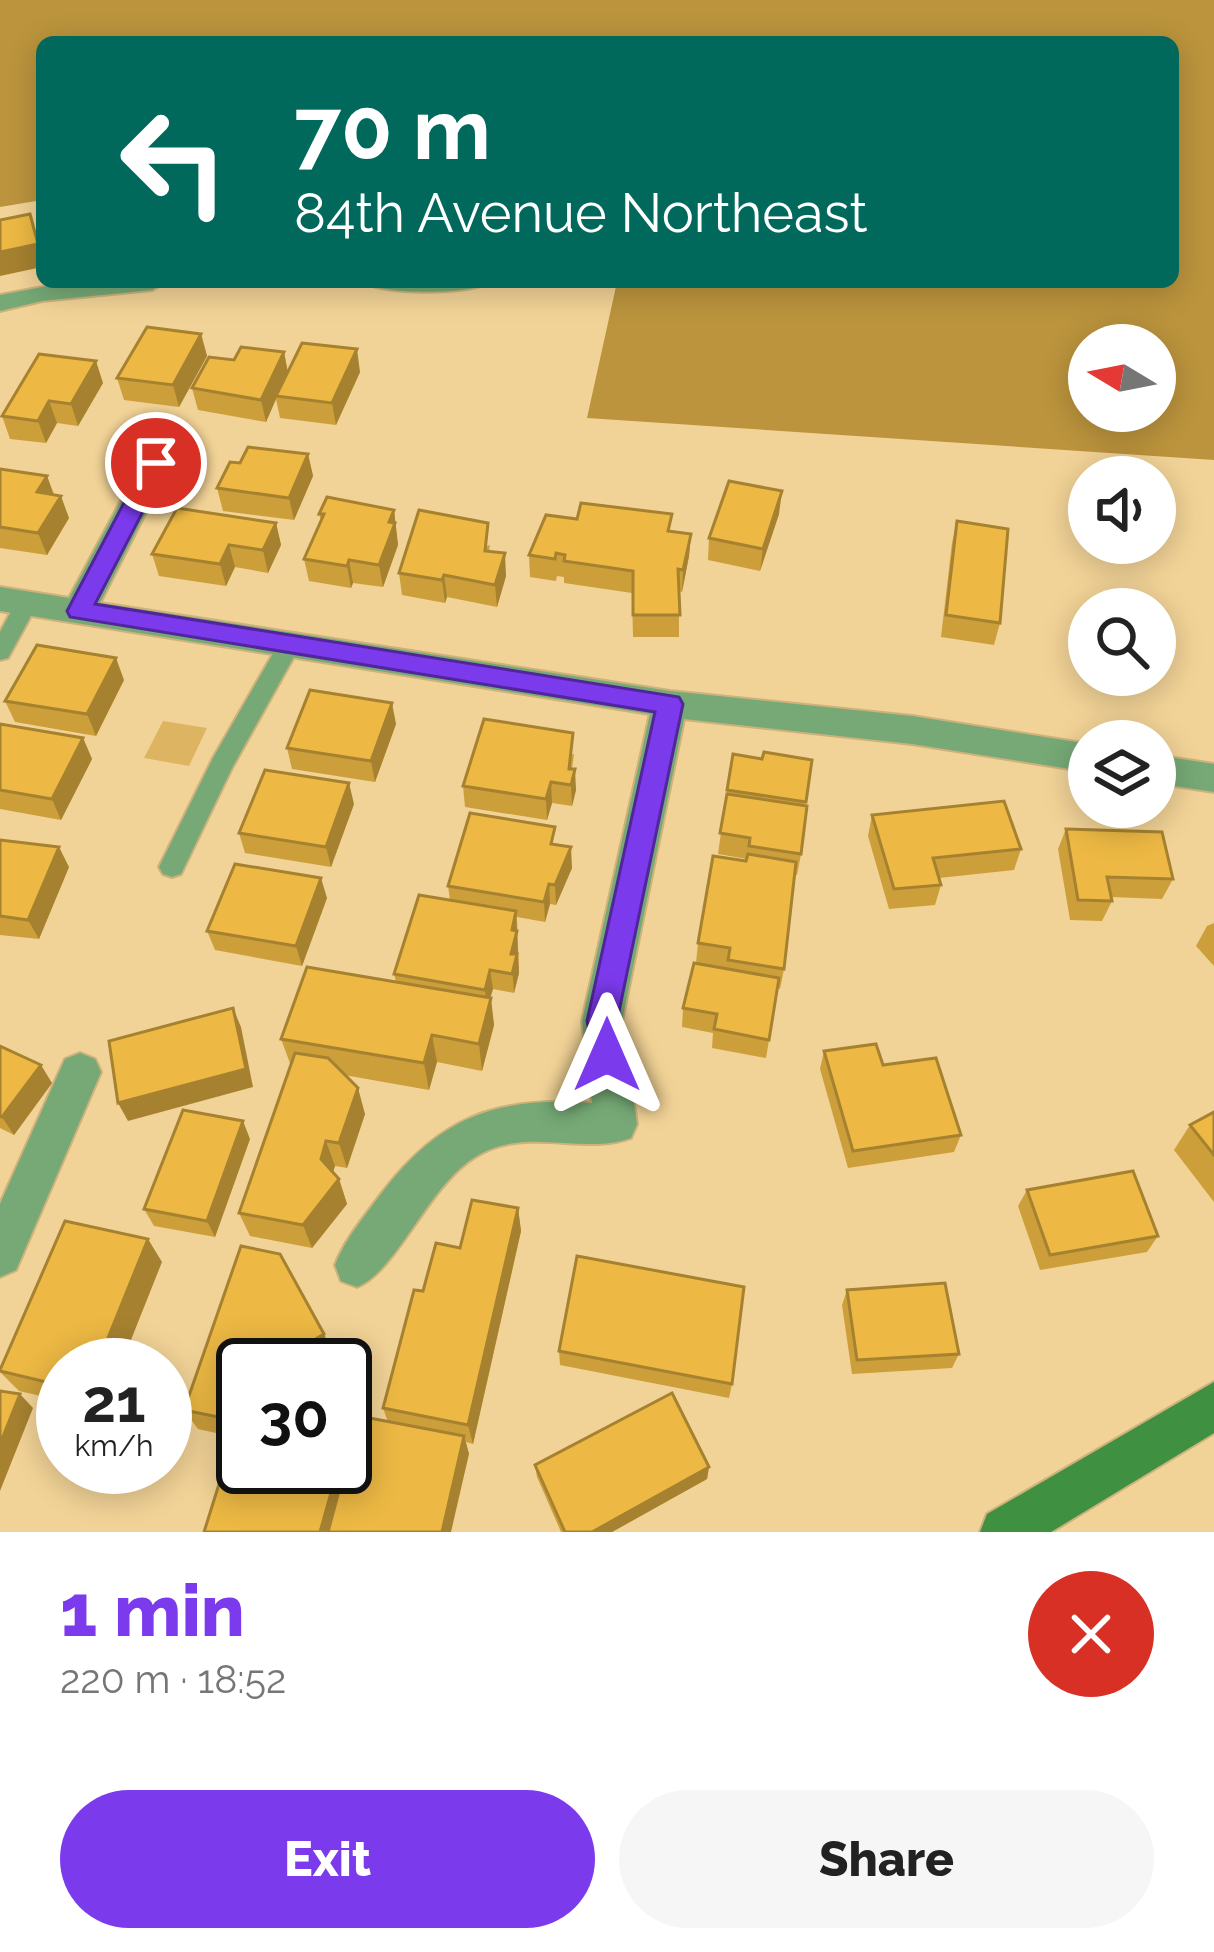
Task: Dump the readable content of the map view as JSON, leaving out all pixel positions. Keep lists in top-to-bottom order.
{
  "north": "left",
  "page": {
    "turn": ["70 m", "84th Avenue Northeast"],
    "speed": "21 km/h",
    "limit": "30",
    "heading": ["1 min", "220 m · 18:52"],
    "buttons": ["Exit", "Share"]
  }
}
